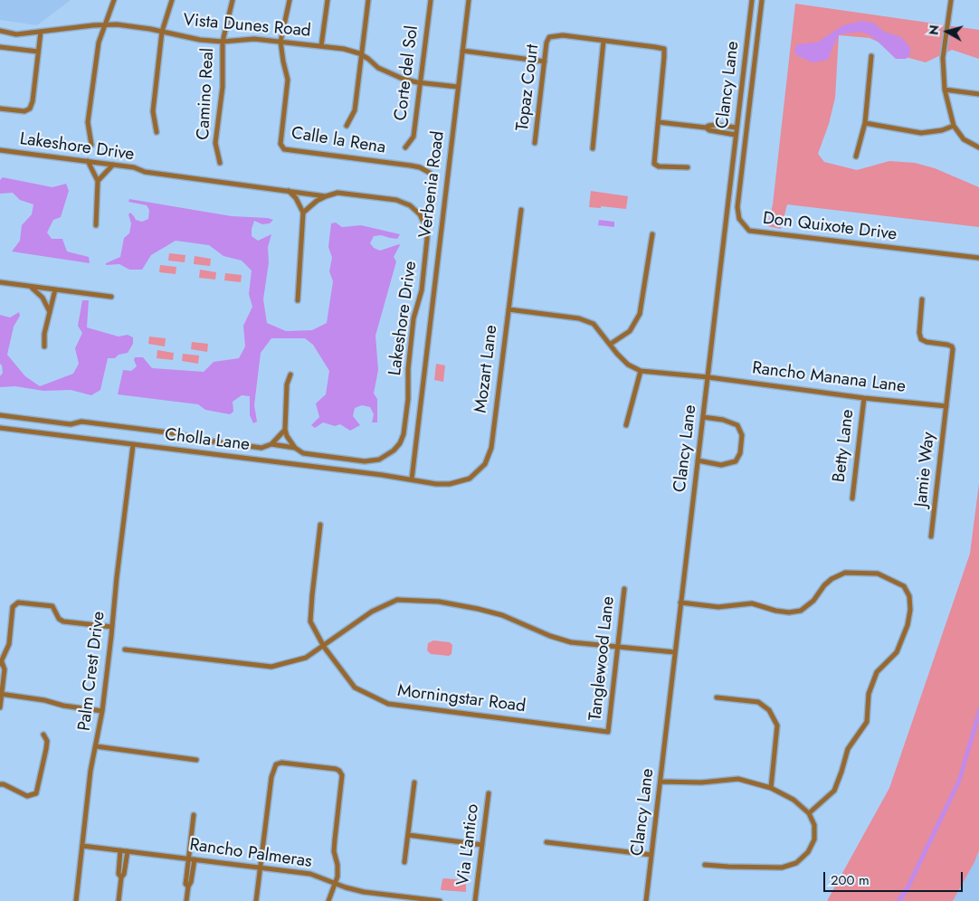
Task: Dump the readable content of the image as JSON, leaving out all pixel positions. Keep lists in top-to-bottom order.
{
  "streets": {
    "street": [
      "Vista Dunes Road",
      "Corte del Sol",
      "Clancy Lane",
      "Topaz Court",
      "Camino Real",
      "Calle la Rena",
      "Lakeshore Drive",
      "Verbenia Road",
      "Don Quixote Drive",
      "Mozart Lane",
      "Rancho Manana Lane",
      "Cholla Lane",
      "Betty Lane",
      "Jamie Way",
      "Tanglewood Lane",
      "Palm Crest Drive",
      "Morningstar Road",
      "Via L'antico",
      "Rancho Palmeras"
    ]
  },
  "crossings": [
    ["Vista Dunes Road", "Corte del Sol"],
    ["Vista Dunes Road", "Camino Real"],
    ["Vista Dunes Road", "Calle la Rena"],
    ["Vista Dunes Road", "Verbenia Road"],
    ["Clancy Lane", "Rancho Manana Lane"],
    ["Verbenia Road", "Mozart Lane"],
    ["Verbenia Road", "Cholla Lane"],
    ["Mozart Lane", "Cholla Lane"],
    ["Rancho Manana Lane", "Betty Lane"],
    ["Rancho Manana Lane", "Jamie Way"],
    ["Cholla Lane", "Palm Crest Drive"],
    ["Tanglewood Lane", "Morningstar Road"],
    ["Palm Crest Drive", "Rancho Palmeras"]
  ],
  "scale_bar": "200 m",
  "north": "left"
}
